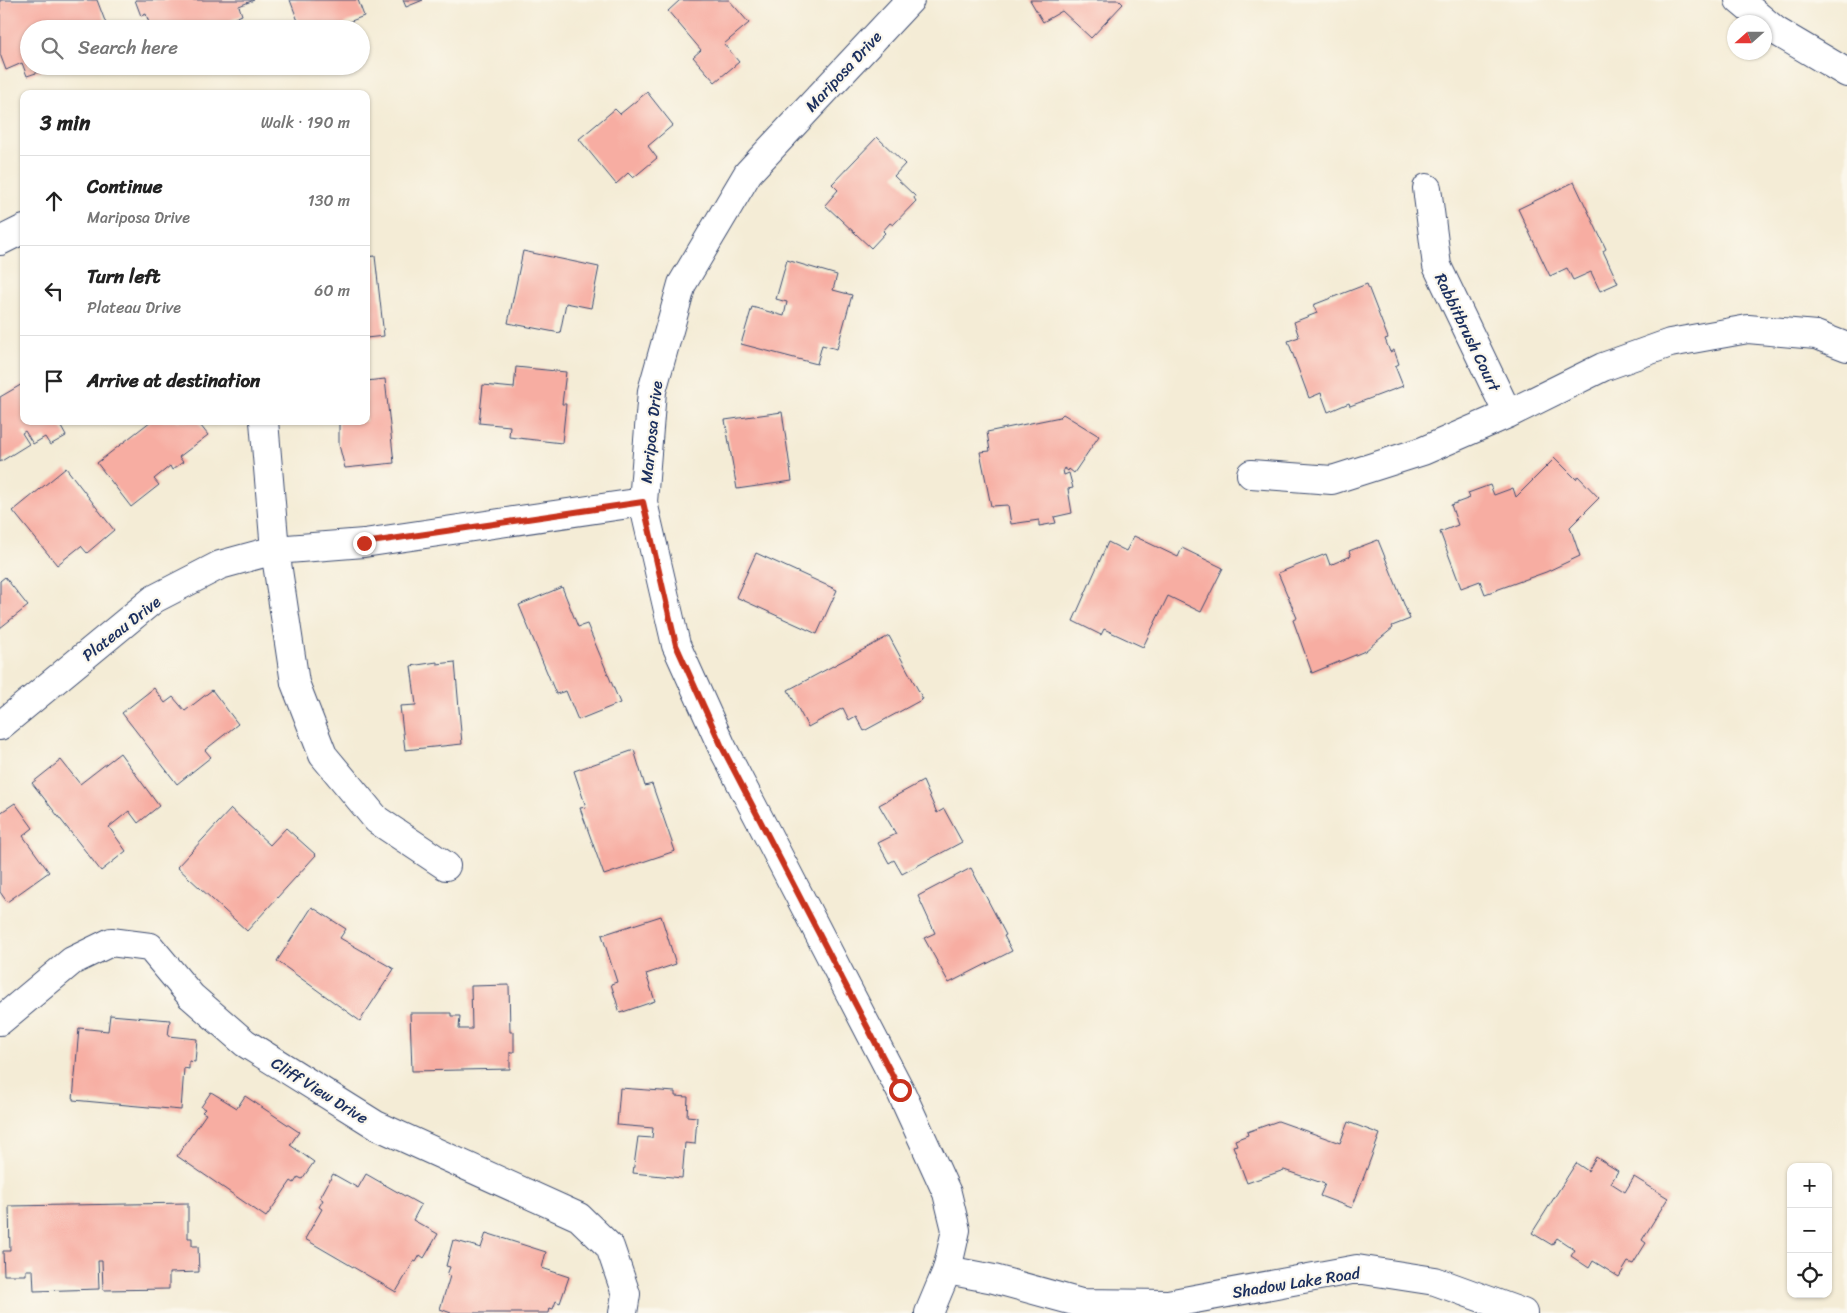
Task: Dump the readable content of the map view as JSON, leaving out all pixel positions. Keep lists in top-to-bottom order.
{
  "streets": {
    "street": [
      "Mariposa Drive",
      "Rabbitbrush Court",
      "Plateau Drive",
      "Cliff View Drive",
      "Shadow Lake Road"
    ]
  },
  "crossings": [
    ["Mariposa Drive", "Plateau Drive"],
    ["Mariposa Drive", "Shadow Lake Road"]
  ],
  "north": "left",
  "page": {
    "search": "Search here",
    "heading": ["3 min", "Walk · 190 m"],
    "list": [
      ["Continue", "Mariposa Drive", "130 m"],
      ["Turn left", "Plateau Drive", "60 m"],
      "Arrive at destination"
    ],
    "map_buttons": ["+", "−"]
  }
}
